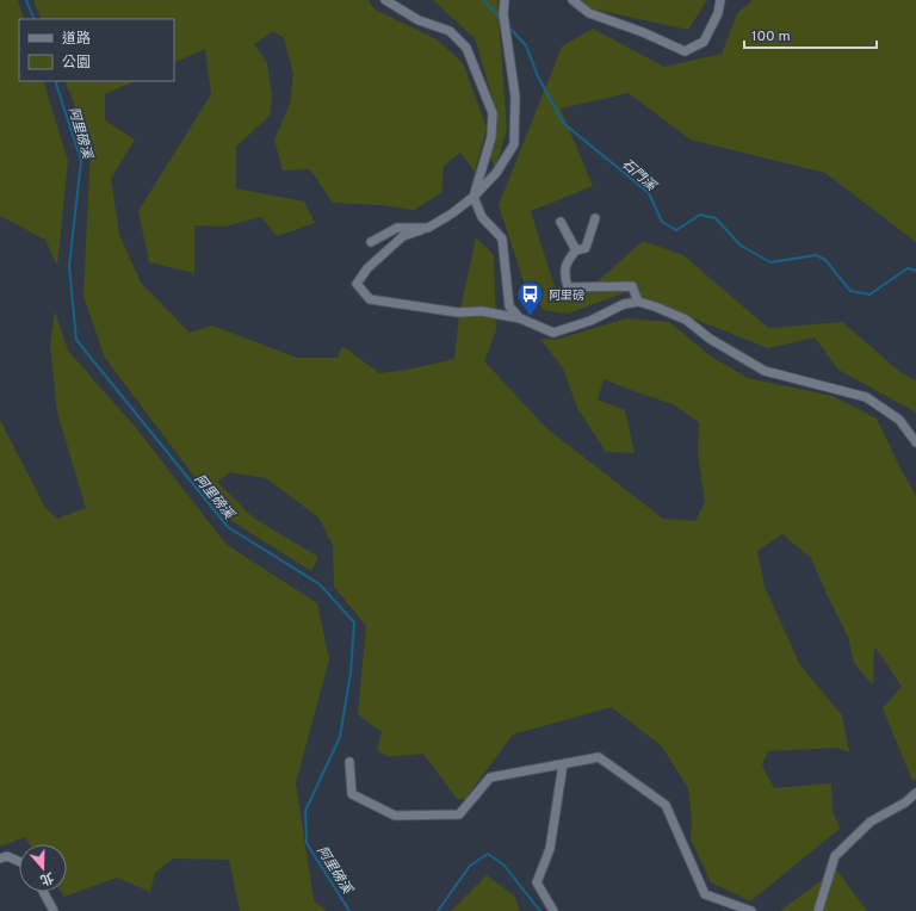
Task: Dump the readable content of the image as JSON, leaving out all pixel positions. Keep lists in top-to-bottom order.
{
  "water": ["阿里磅溪", "石門溪"],
  "places": {
    "bus stop": ["阿里磅"]
  },
  "legend": ["道路", "公園"],
  "scale_bar": "100 m",
  "north": "bottom"
}
